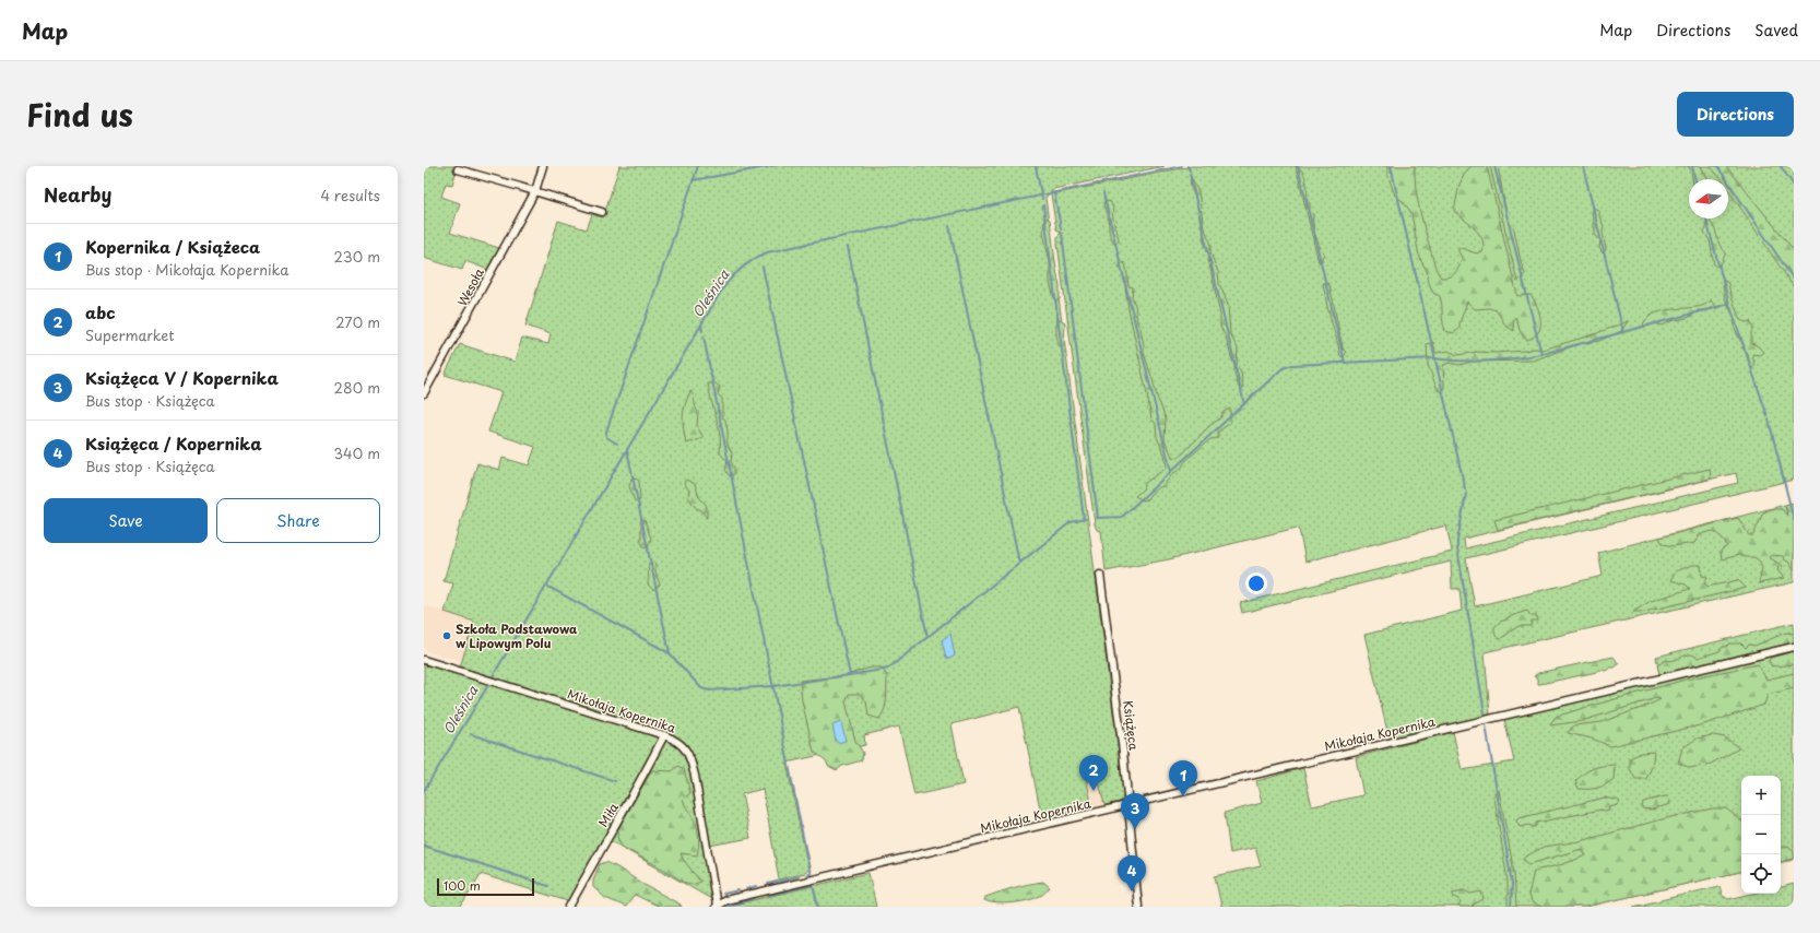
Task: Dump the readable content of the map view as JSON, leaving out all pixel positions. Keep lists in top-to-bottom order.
{
  "streets": {
    "street": [
      "Wesoła",
      "Mikołaja Kopernika",
      "Książęca",
      "Miła"
    ]
  },
  "crossings": [
    ["Mikołaja Kopernika", "Książęca"],
    ["Mikołaja Kopernika", "Miła"]
  ],
  "water": ["Oleśnica"],
  "places": ["Szkoła Podstawowa w Lipowym Polu"],
  "scale_bar": "100 m",
  "north": "left",
  "page": {
    "header": "Map",
    "nav": ["Map", "Directions", "Saved"],
    "title": "Find us",
    "buttons": [
      "Directions",
      ["Save", "Share"]
    ],
    "heading": ["Nearby", "4 results"],
    "list": [
      {
        "mark": "1",
        "name": "Kopernika / Książeca",
        "note": "Bus stop · Mikołaja Kopernika",
        "value": "230 m"
      },
      {
        "mark": "2",
        "name": "abc",
        "note": "Supermarket",
        "value": "270 m"
      },
      {
        "mark": "3",
        "name": "Książęca V / Kopernika",
        "note": "Bus stop · Książęca",
        "value": "280 m"
      },
      {
        "mark": "4",
        "name": "Książęca / Kopernika",
        "note": "Bus stop · Książęca",
        "value": "340 m"
      }
    ],
    "pins": [
      "2",
      "1",
      "3",
      "4"
    ],
    "map_buttons": ["+", "−"],
    "scale": "100 m"
  }
}
